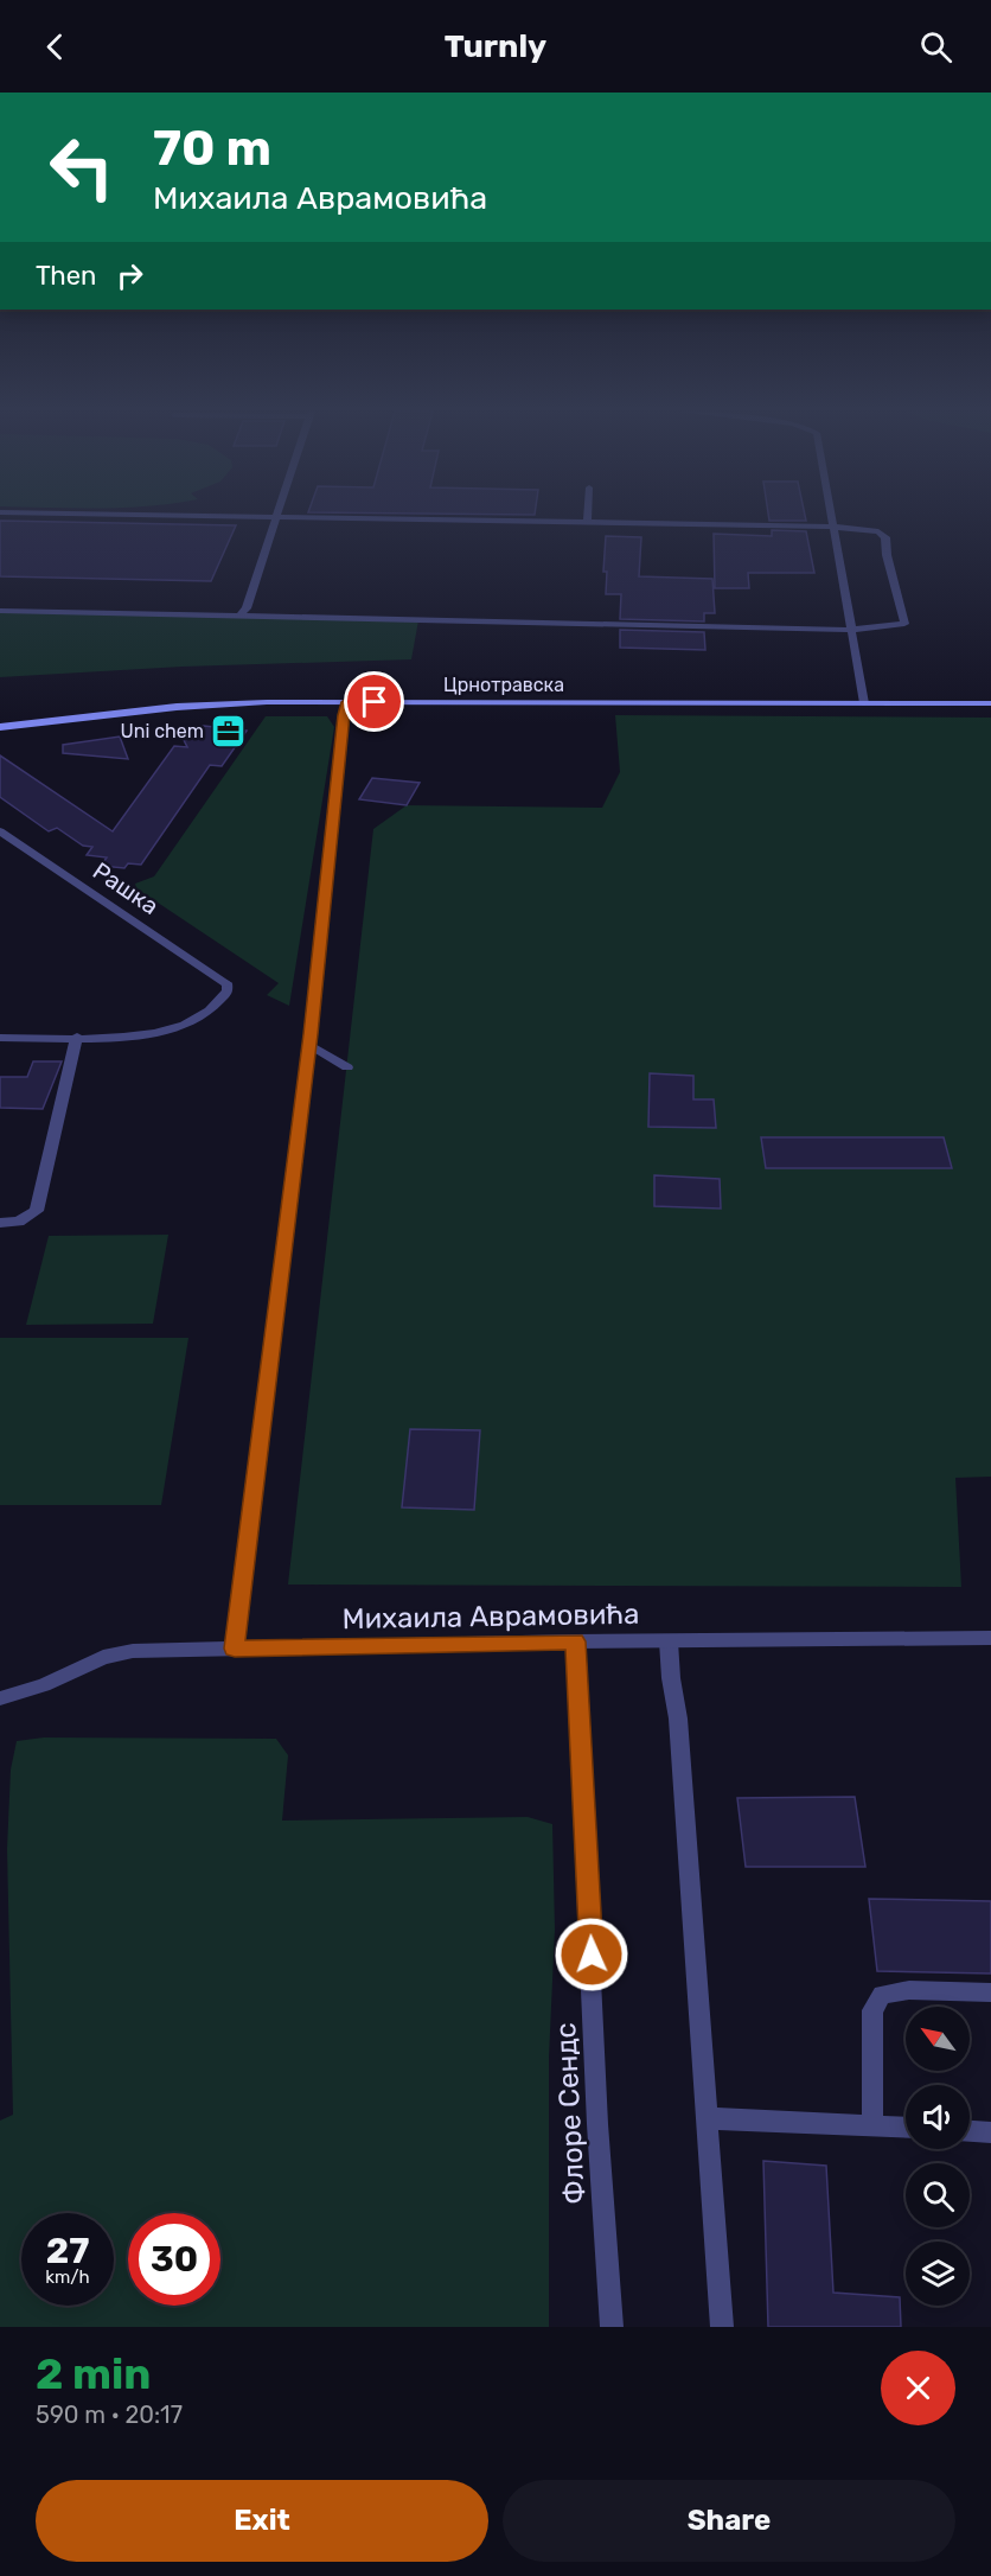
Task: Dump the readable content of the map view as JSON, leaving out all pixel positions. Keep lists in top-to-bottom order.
{
  "streets": {
    "main road": ["Црнотравска"],
    "street": ["Рашка", "Михаила Аврамовића", "Флоре Сендс"]
  },
  "crossings": [
    ["Михаила Аврамовића", "Флоре Сендс"]
  ],
  "places": {
    "office": ["Uni chem"]
  },
  "north": "top left",
  "page": {
    "header": "Turnly",
    "turn": ["70 m", "Михаила Аврамовића"],
    "then": "Then",
    "speed": "27 km/h",
    "limit": "30",
    "heading": ["2 min", "590 m · 20:17"],
    "buttons": ["Exit", "Share"]
  }
}
